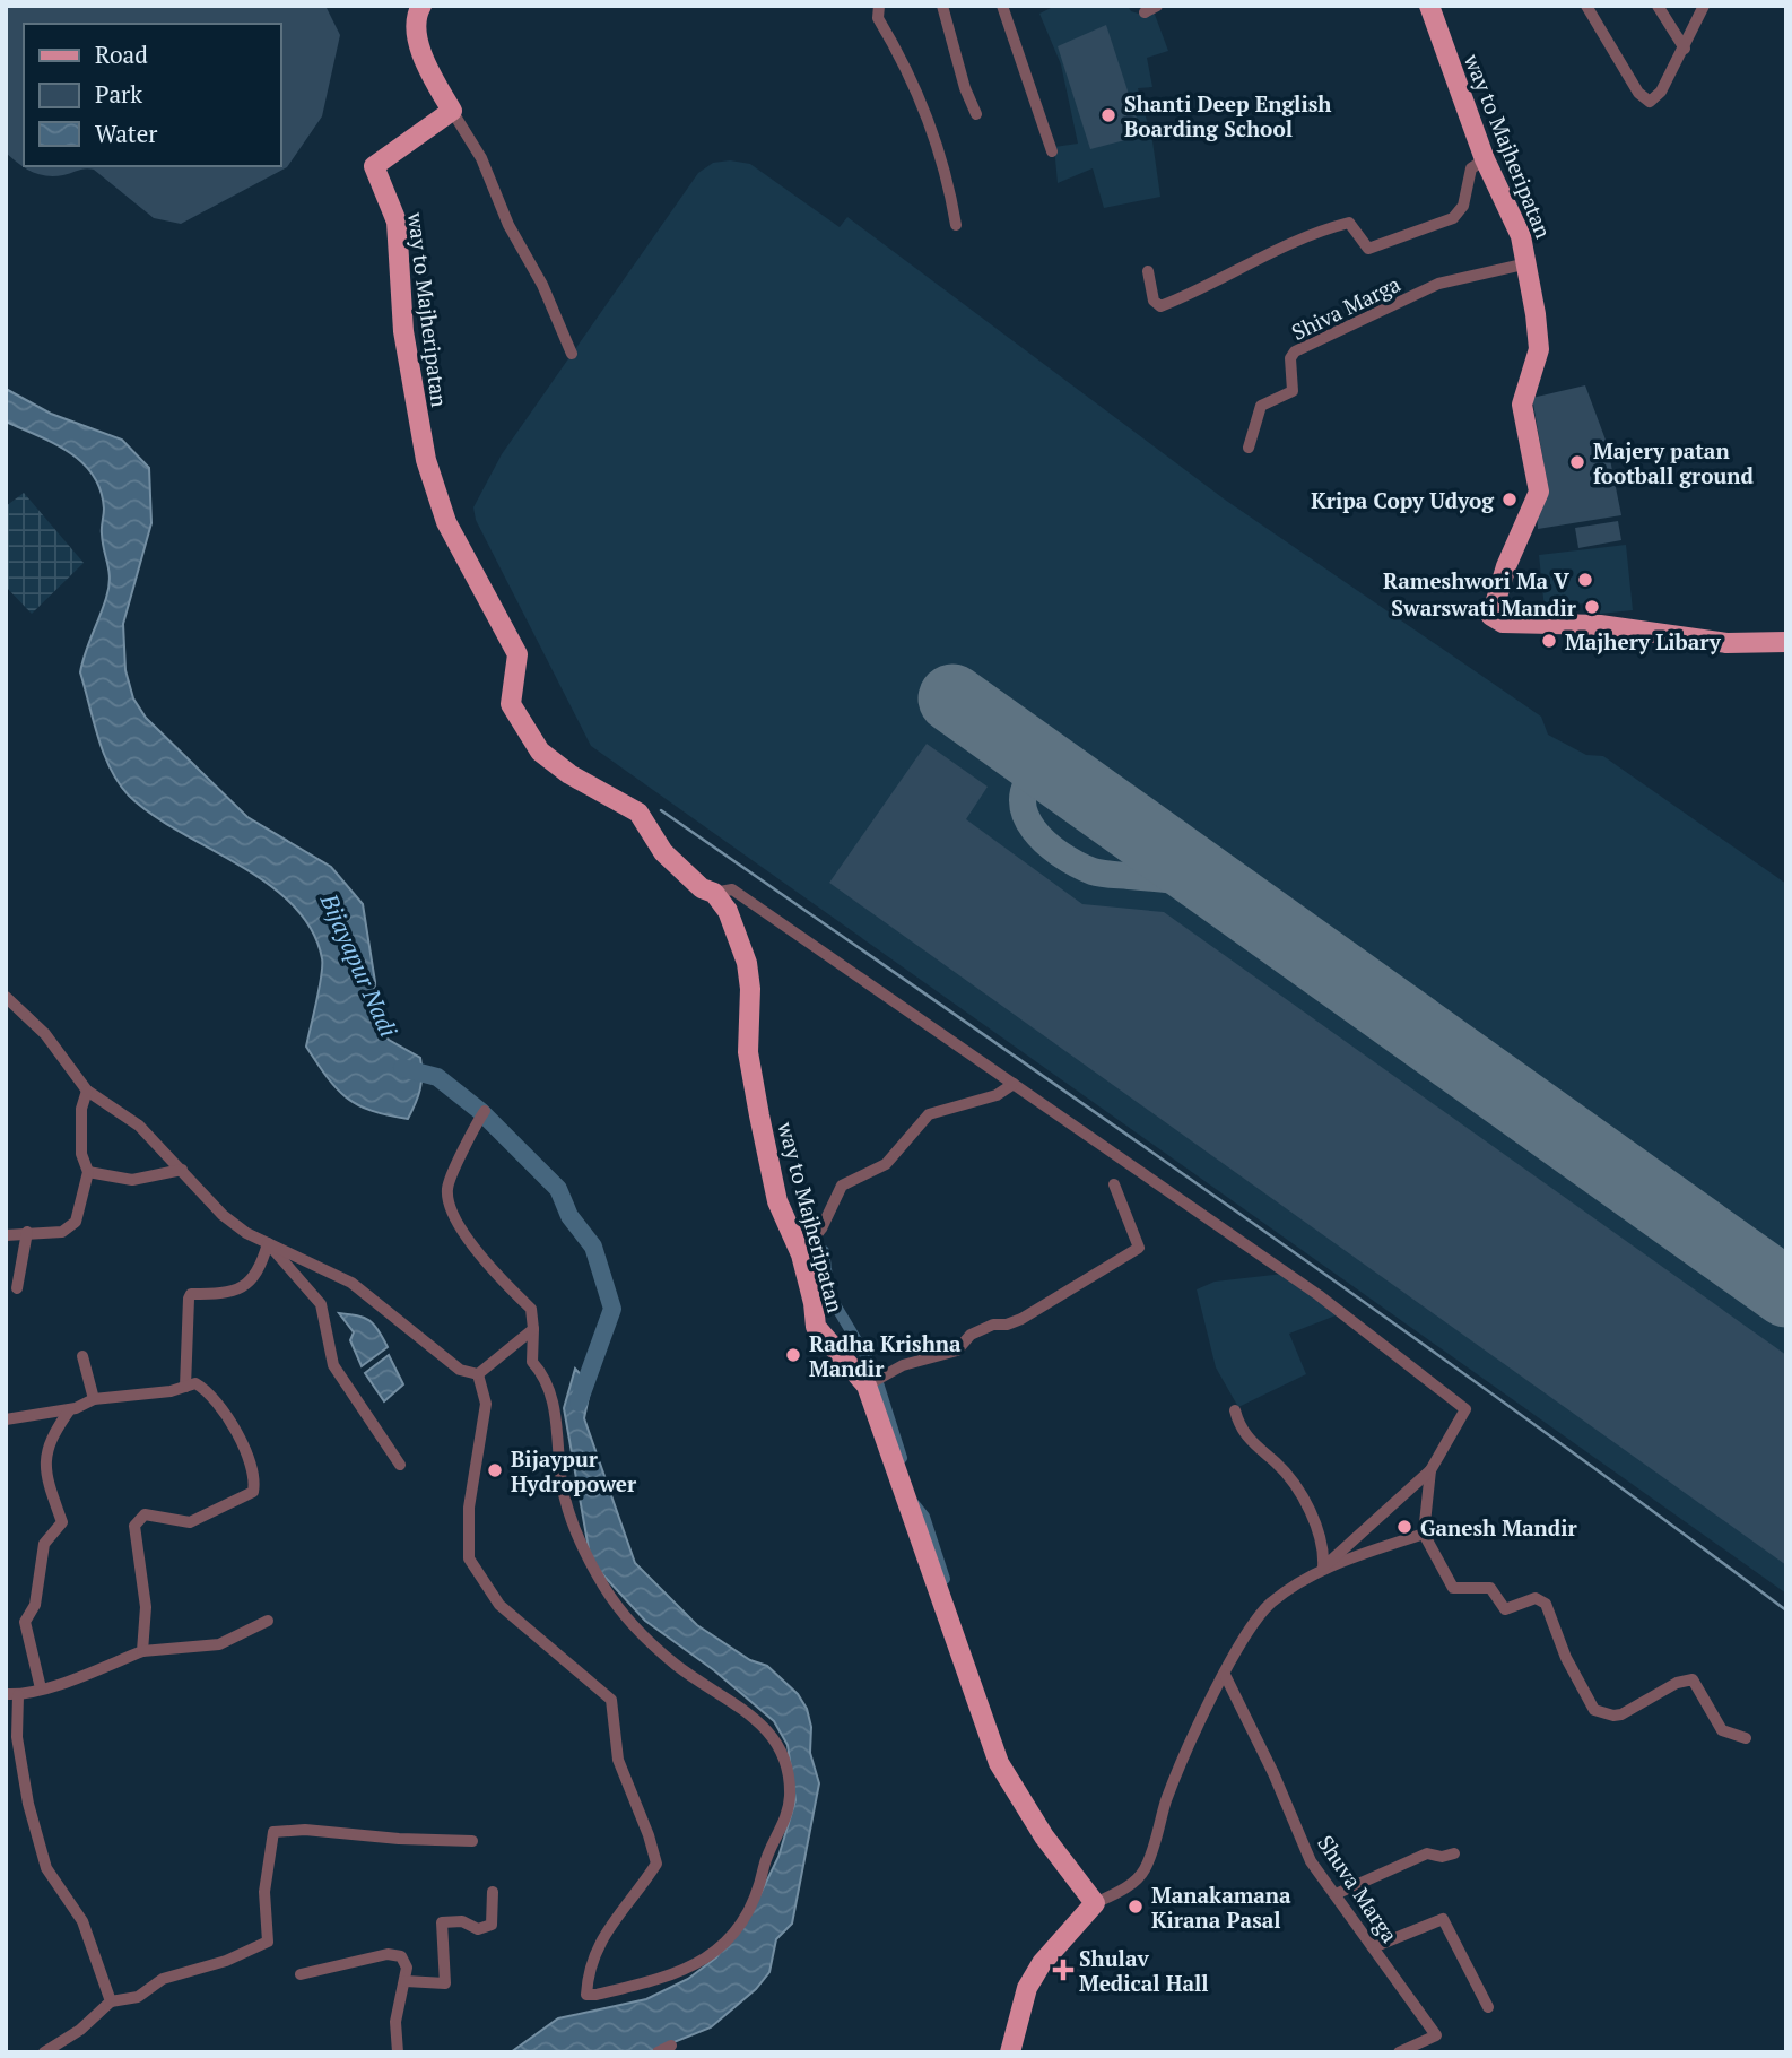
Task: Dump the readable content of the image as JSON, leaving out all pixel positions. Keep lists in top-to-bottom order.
{
  "streets": {
    "main road": ["way to Majheripatan"],
    "street": ["Shiva Marga", "Shuva Marga"]
  },
  "crossings": [
    ["way to Majheripatan", "Shiva Marga"]
  ],
  "water": ["Bijayapur Nadi"],
  "places": {
    "other": [
      "Shanti Deep English Boarding School",
      "Majery patan football ground",
      "Kripa Copy Udyog",
      "Rameshwori Ma V",
      "Swarswati Mandir",
      "Majhery Libary",
      "Radha Krishna Mandir",
      "Bijaypur Hydropower",
      "Ganesh Mandir",
      "Manakamana Kirana Pasal"
    ],
    "health": ["Shulav Medical Hall"]
  },
  "legend": ["Road", "Park", "Water"]
}
